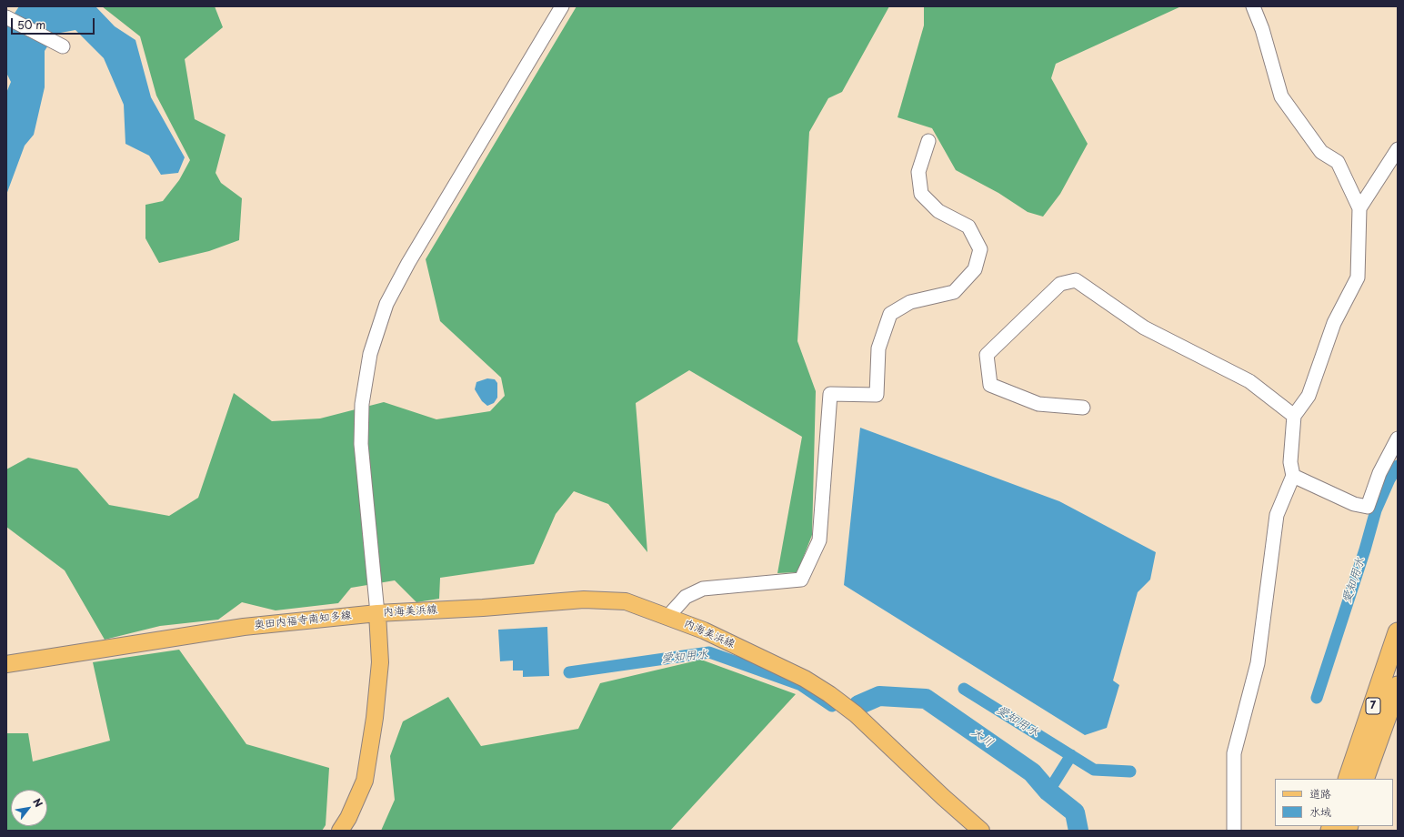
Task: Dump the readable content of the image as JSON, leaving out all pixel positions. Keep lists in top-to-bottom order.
{
  "streets": {
    "highway": ["7"],
    "main road": ["内海美浜線", "奥田内福寺南知多線"]
  },
  "crossings": [
    ["内海美浜線", "奥田内福寺南知多線"]
  ],
  "water": ["愛知用水", "大川"],
  "legend": ["道路", "水域"],
  "scale_bar": "50 m",
  "north": "top right"
}
